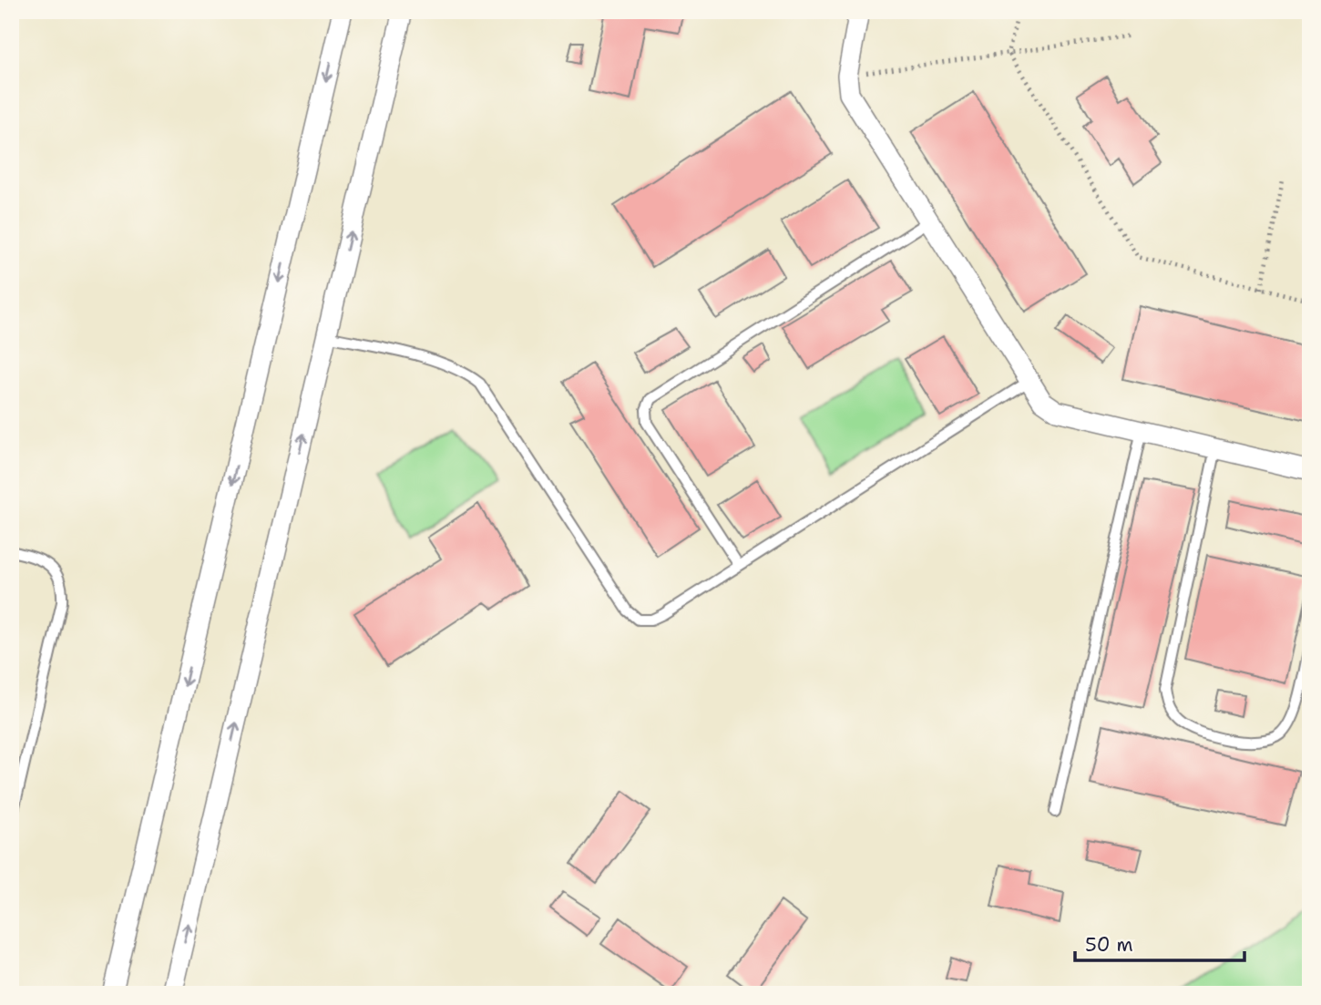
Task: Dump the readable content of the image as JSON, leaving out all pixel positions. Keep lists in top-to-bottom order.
{
  "scale_bar": "50 m"
}
